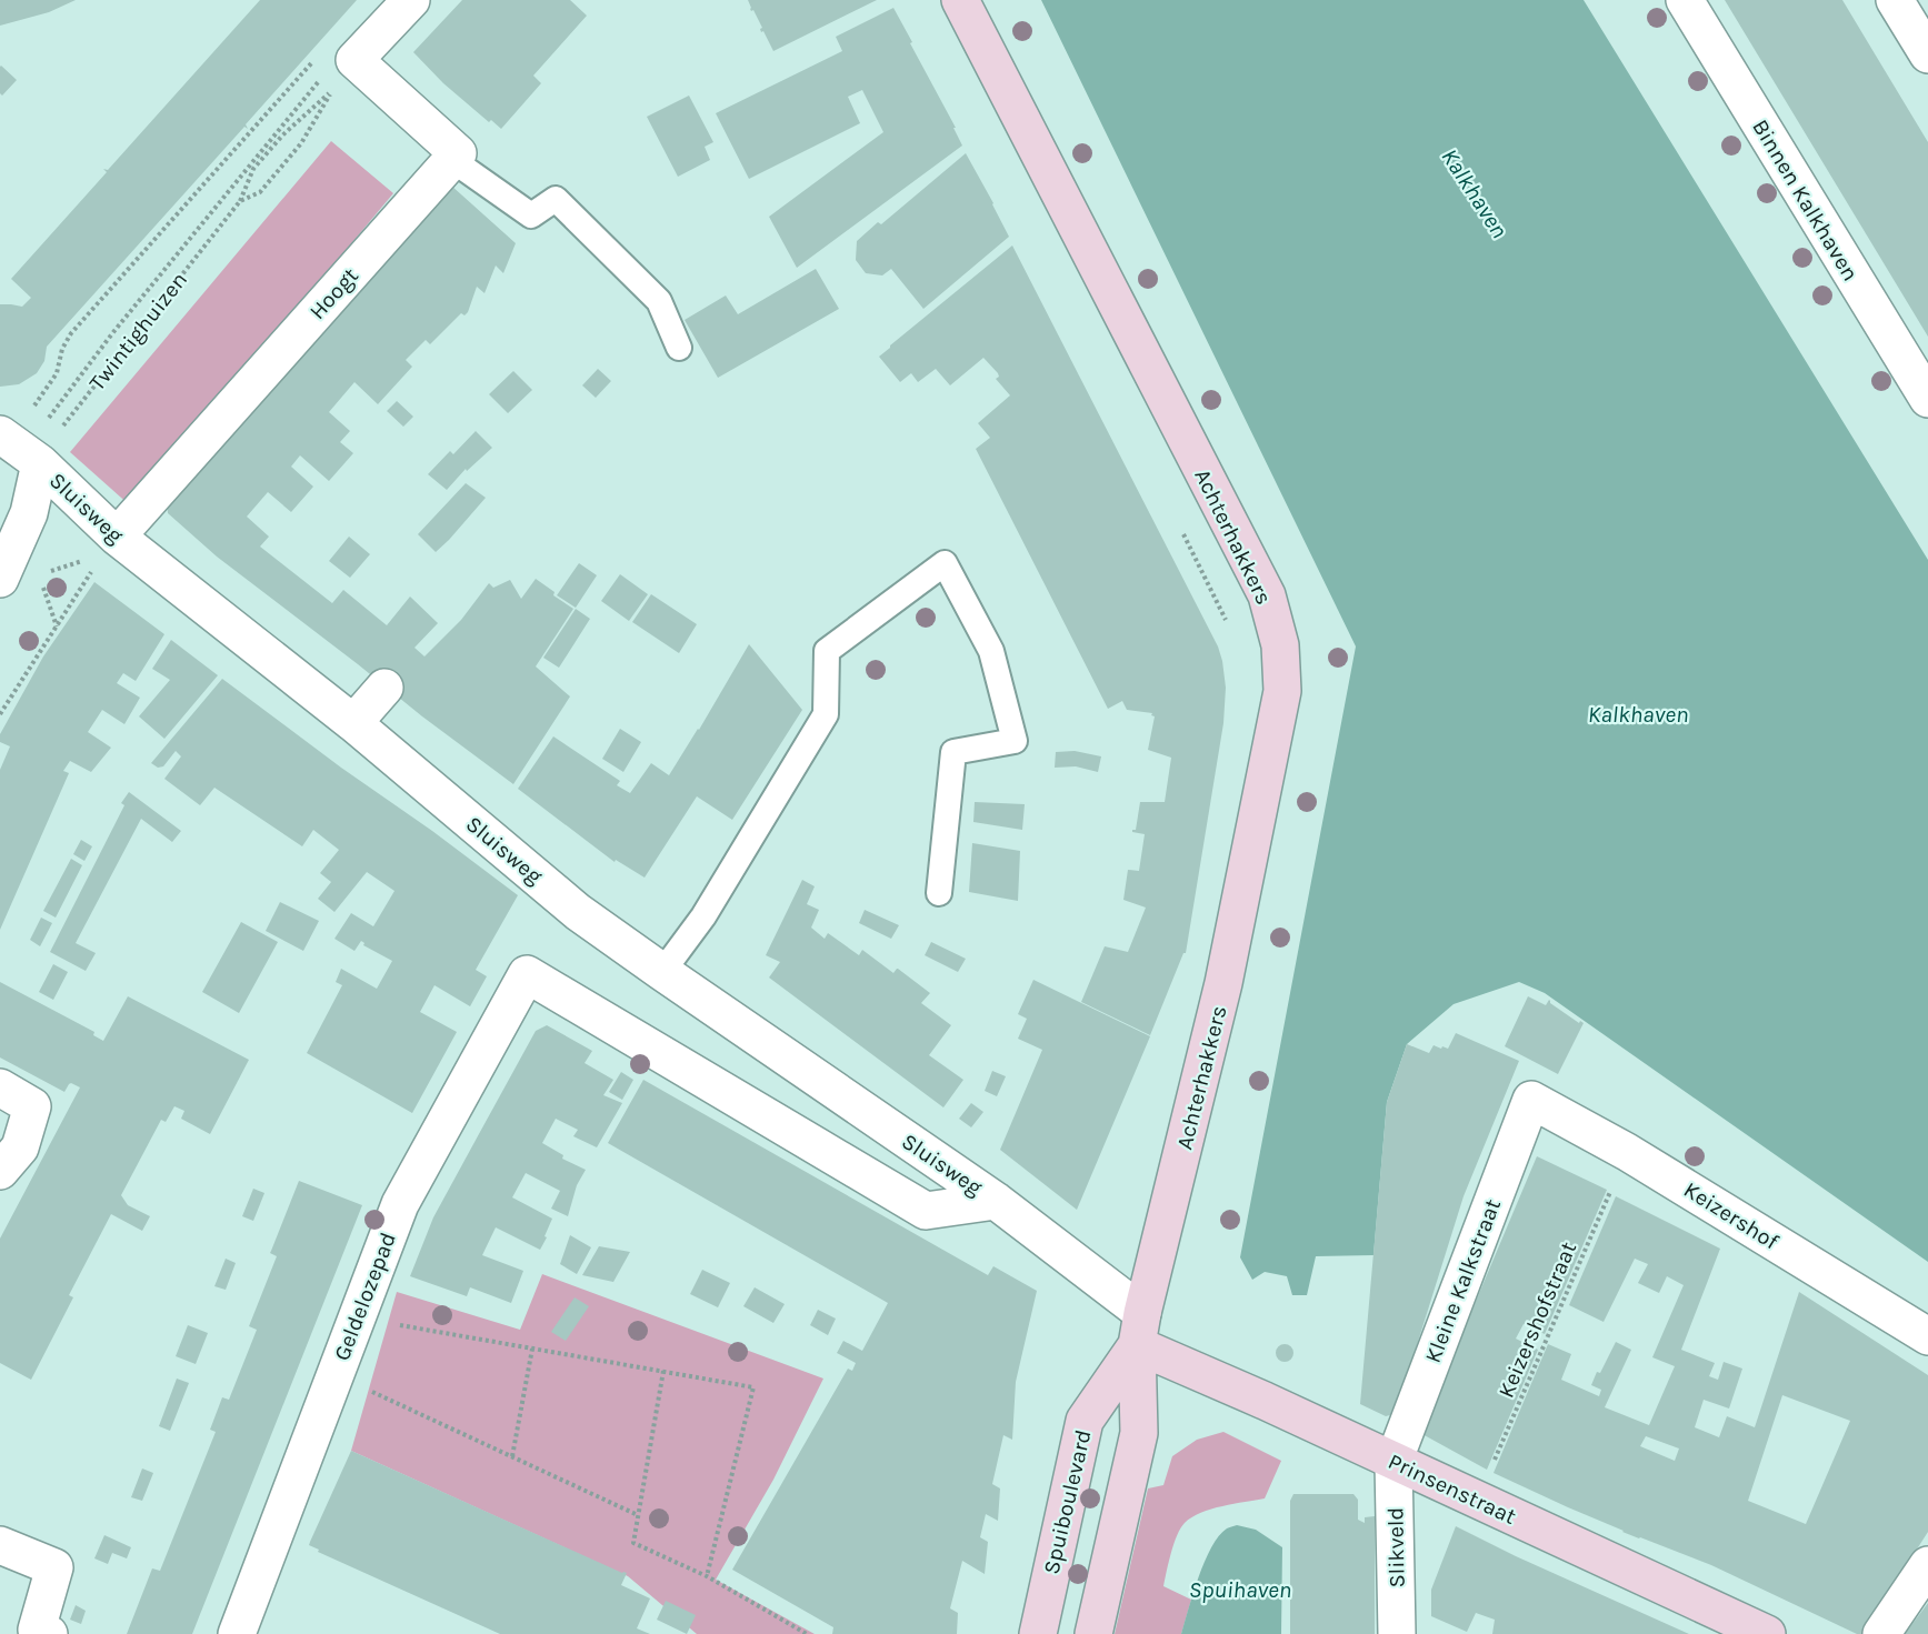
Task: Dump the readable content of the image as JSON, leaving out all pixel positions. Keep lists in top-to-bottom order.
{
  "streets": {
    "street": [
      "Binnen Kalkhaven",
      "Hoogt",
      "Sluisweg",
      "Achterhakkers",
      "Keizershof",
      "Kleine Kalkstraat",
      "Geldelozepad",
      "Prinsenstraat",
      "Spuiboulevard",
      "Slikveld"
    ],
    "path": ["Twintighuizen", "Keizershofstraat"]
  },
  "crossings": [
    ["Hoogt", "Sluisweg"],
    ["Twintighuizen", "Sluisweg"],
    ["Sluisweg", "Achterhakkers"],
    ["Sluisweg", "Geldelozepad"],
    ["Sluisweg", "Prinsenstraat"],
    ["Sluisweg", "Spuiboulevard"],
    ["Achterhakkers", "Prinsenstraat"],
    ["Achterhakkers", "Spuiboulevard"],
    ["Keizershof", "Kleine Kalkstraat"],
    ["Keizershof", "Keizershofstraat"],
    ["Kleine Kalkstraat", "Prinsenstraat"],
    ["Kleine Kalkstraat", "Slikveld"],
    ["Keizershofstraat", "Prinsenstraat"],
    ["Prinsenstraat", "Spuiboulevard"],
    ["Prinsenstraat", "Slikveld"]
  ],
  "water": ["Kalkhaven", "Spuihaven"]
}
